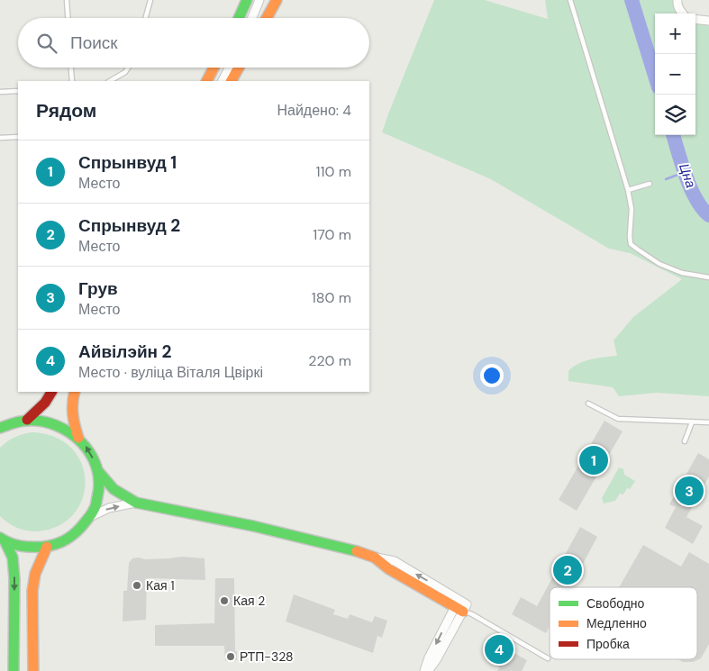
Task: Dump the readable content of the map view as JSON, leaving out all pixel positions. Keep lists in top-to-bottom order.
{
  "water": ["Цна"],
  "places": ["Кая 1", "Кая 2", "РТП-328"],
  "legend": ["Свободно", "Медленно", "Пробка"],
  "page": {
    "map_buttons": ["+", "−"],
    "search": "Поиск",
    "heading": ["Рядом", "Найдено: 4"],
    "list": [
      {
        "mark": "1",
        "name": "Спрынвуд 1",
        "note": "Место",
        "value": "110 m"
      },
      {
        "mark": "2",
        "name": "Спрынвуд 2",
        "note": "Место",
        "value": "170 m"
      },
      {
        "mark": "3",
        "name": "Грув",
        "note": "Место",
        "value": "180 m"
      },
      {
        "mark": "4",
        "name": "Айвілэйн 2",
        "note": "Место · вуліца Віталя Цвіркі",
        "value": "220 m"
      }
    ],
    "pins": [
      "1",
      "3",
      "2",
      "4"
    ]
  }
}
